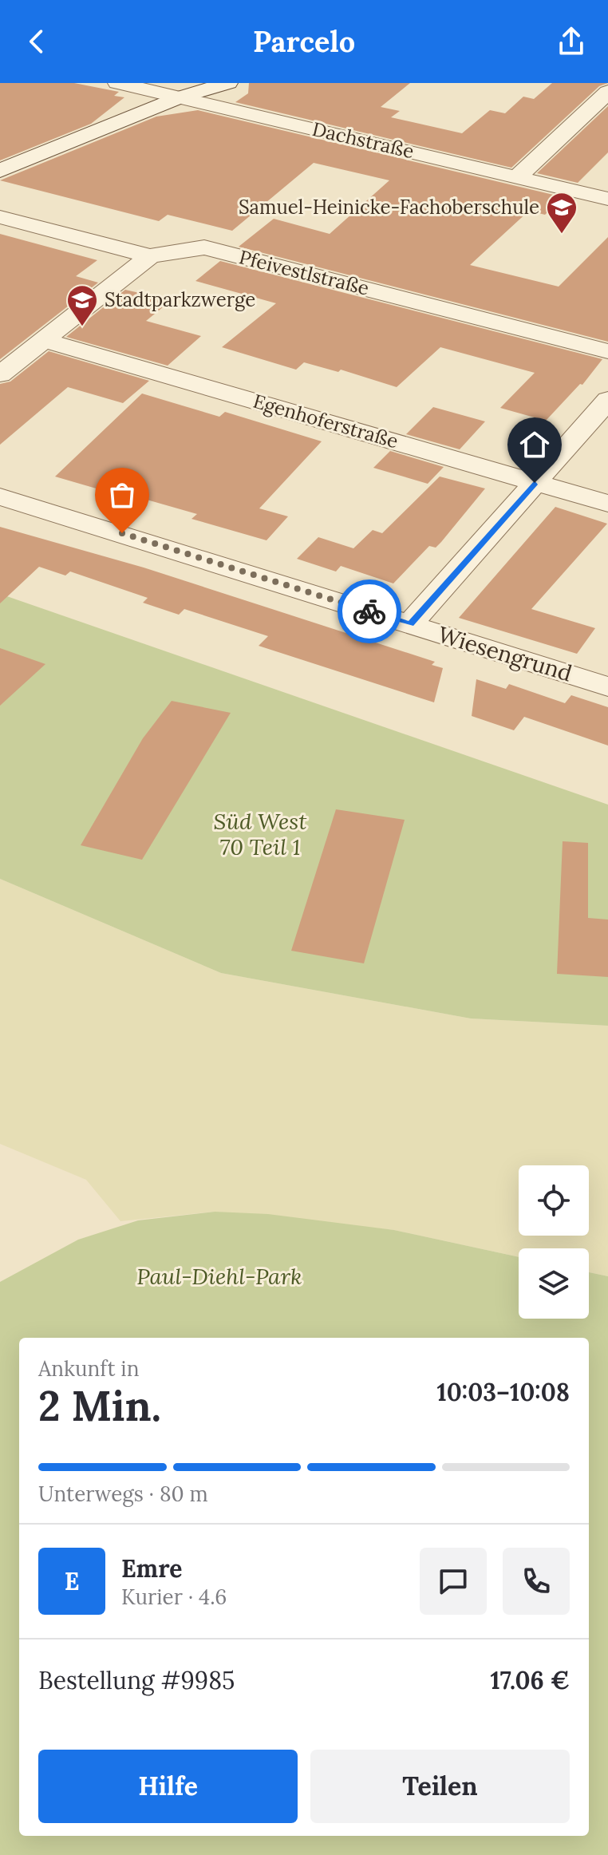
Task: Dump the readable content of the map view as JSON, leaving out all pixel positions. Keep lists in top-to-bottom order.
{
  "streets": {
    "street": [
      "Dachstraße",
      "Pfeivestlstraße",
      "Egenhoferstraße",
      "Wiesengrund"
    ]
  },
  "parks": ["Süd West 70 Teil 1", "Paul-Diehl-Park"],
  "places": {
    "school or university": ["Samuel-Heinicke-Fachoberschule", "Stadtparkzwerge"]
  },
  "page": {
    "header": "Parcelo",
    "heading": ["2 Min.", "Ankunft in", "10:03–10:08"],
    "panel": [
      "Emre",
      "Kurier · 4.6",
      "Bestellung #9985",
      "17.06 €"
    ],
    "bar": "Unterwegs · 80 m",
    "round": "E",
    "buttons": ["Hilfe", "Teilen"]
  }
}
